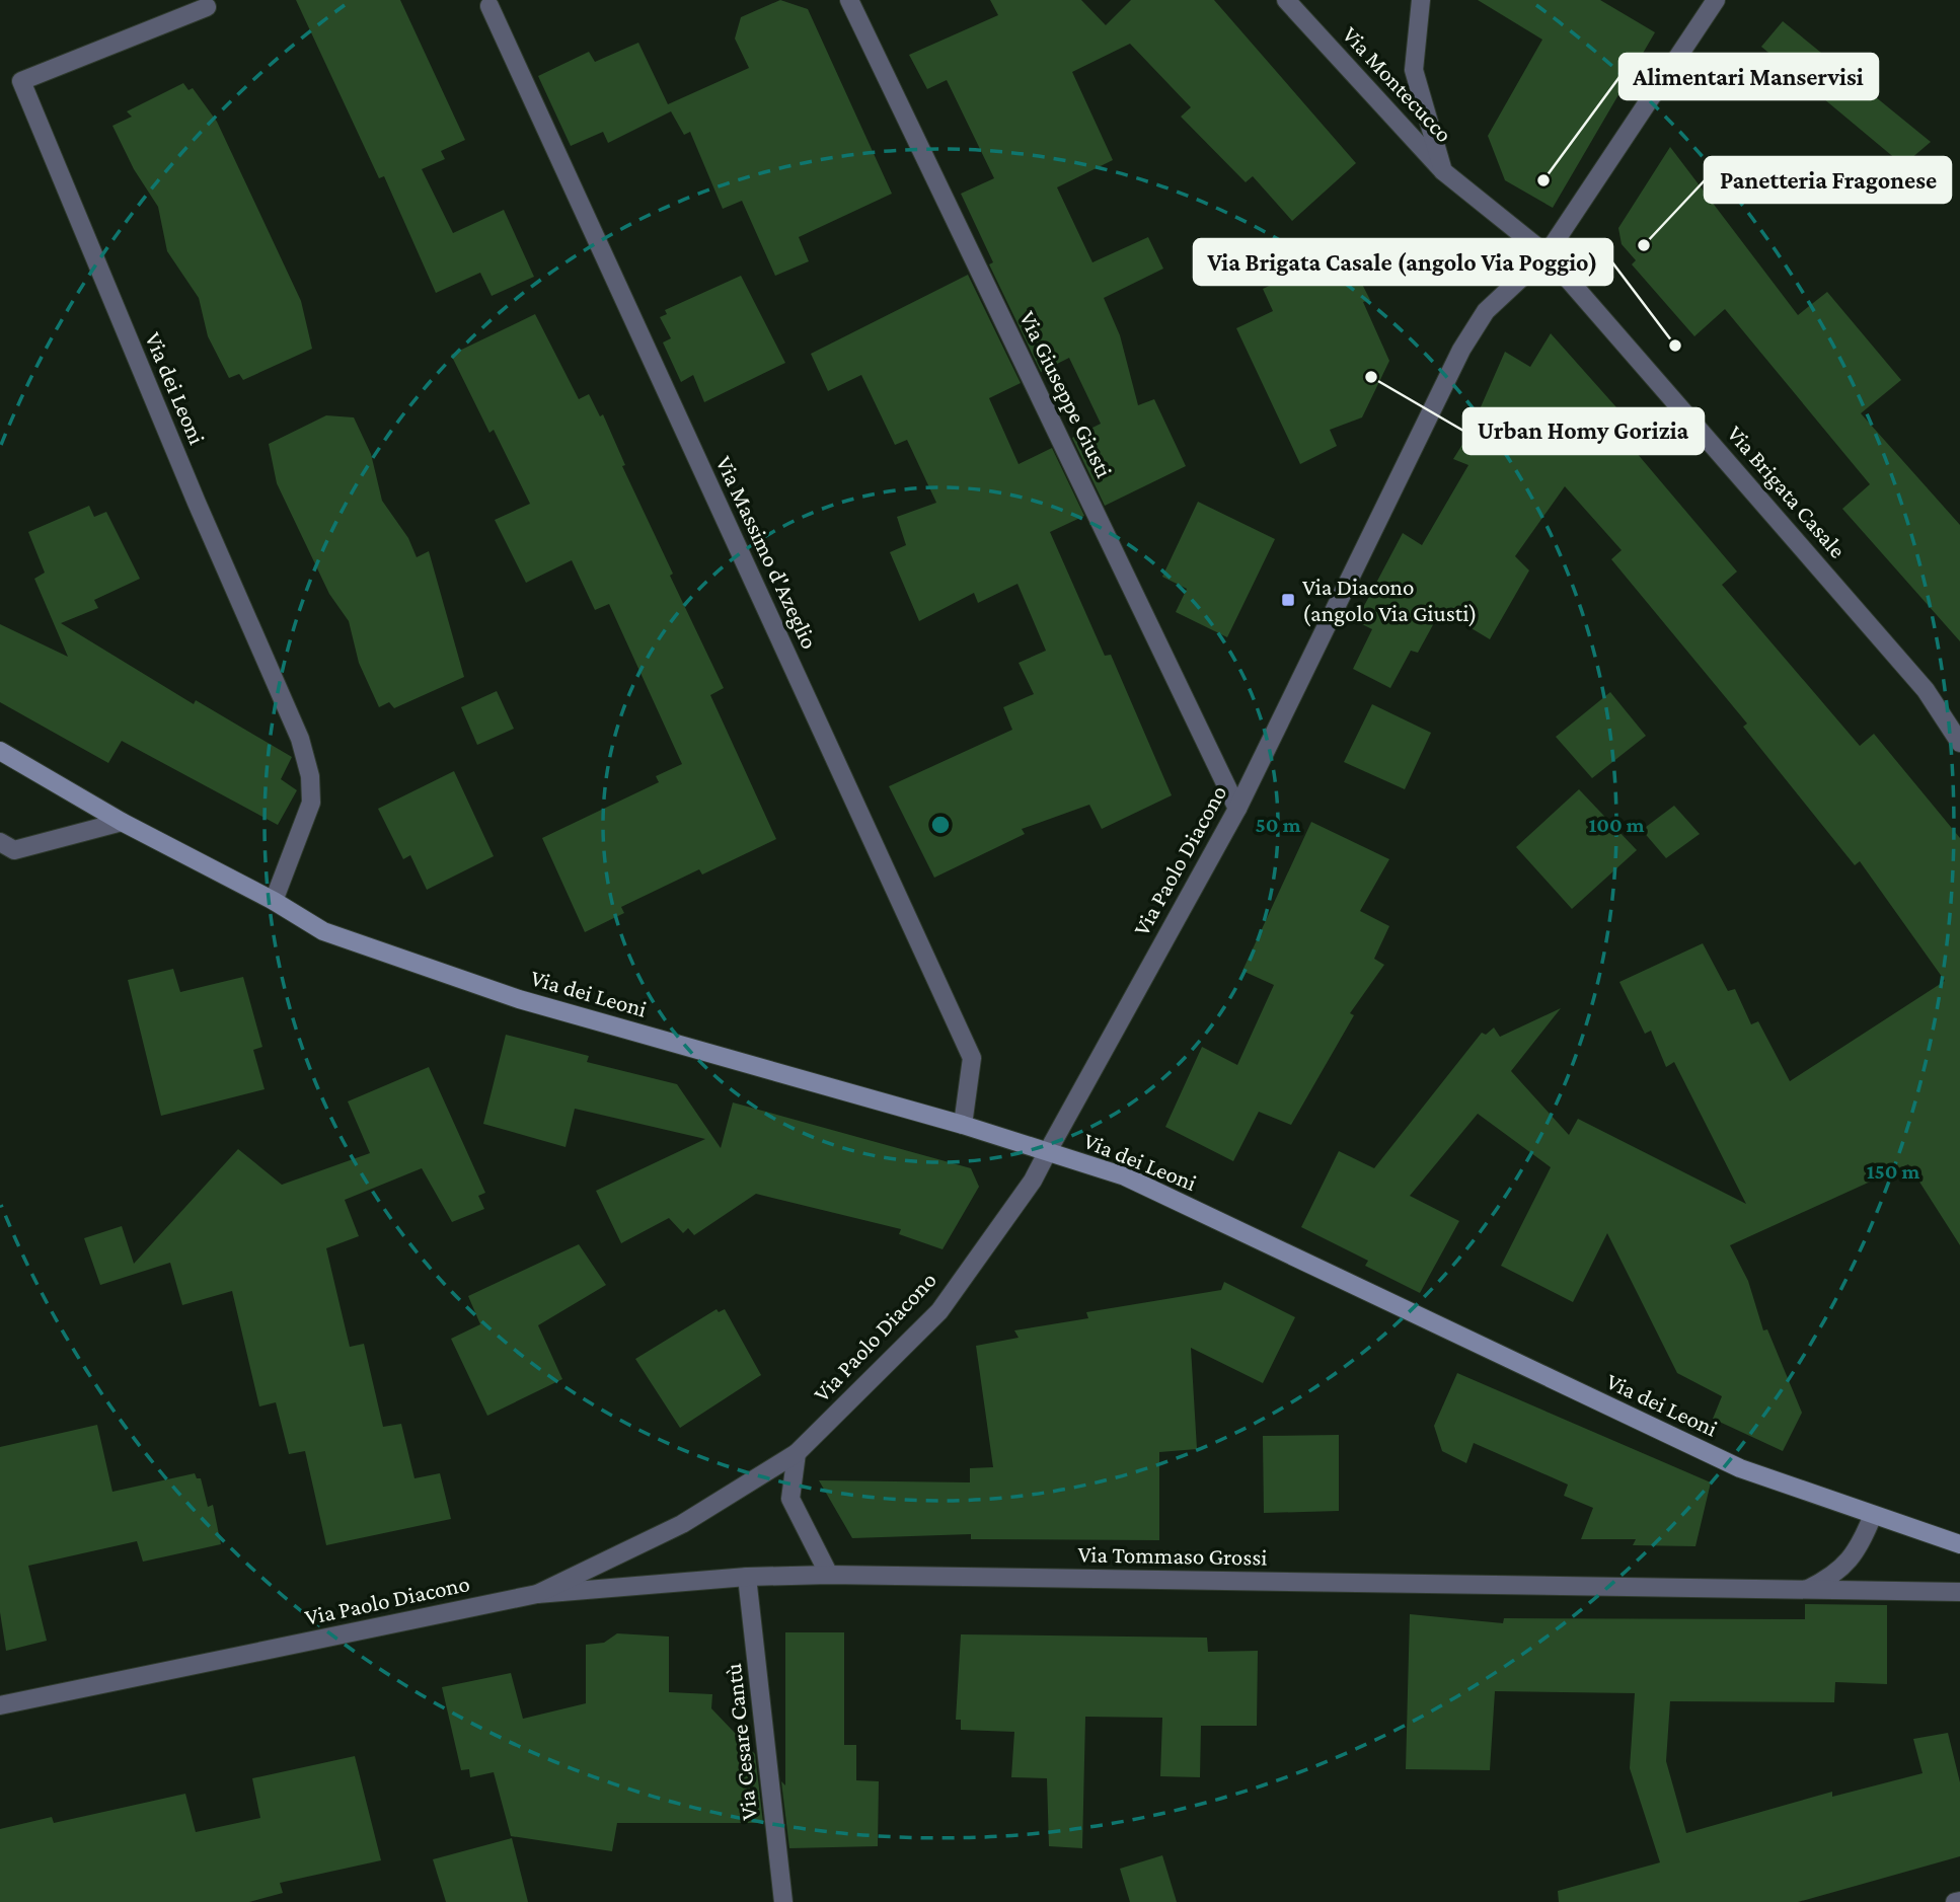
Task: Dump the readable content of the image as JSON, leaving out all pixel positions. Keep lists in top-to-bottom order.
{
  "streets": {
    "main road": ["Via dei Leoni"],
    "street": [
      "Via Montecucco",
      "Via Giuseppe Giusti",
      "Via Brigata Casale",
      "Via Massimo d'Azeglio",
      "Via Paolo Diacono",
      "Via Tommaso Grossi",
      "Via Cesare Cantù"
    ]
  },
  "crossings": [
    ["Via Montecucco", "Via Brigata Casale"],
    ["Via dei Leoni", "Via Massimo d'Azeglio"],
    ["Via dei Leoni", "Via Paolo Diacono"],
    ["Via Giuseppe Giusti", "Via Paolo Diacono"],
    ["Via Brigata Casale", "Via Paolo Diacono"],
    ["Via Paolo Diacono", "Via Tommaso Grossi"],
    ["Via Tommaso Grossi", "Via Cesare Cantù"]
  ],
  "places": {
    "other": [
      "Alimentari Manservisi",
      "Panetteria Fragonese",
      "Via Brigata Casale (angolo Via Poggio)",
      "Urban Homy Gorizia"
    ],
    "transit": ["Via Diacono (angolo Via Giusti)"]
  },
  "rings": ["50 m", "100 m", "150 m"]
}
